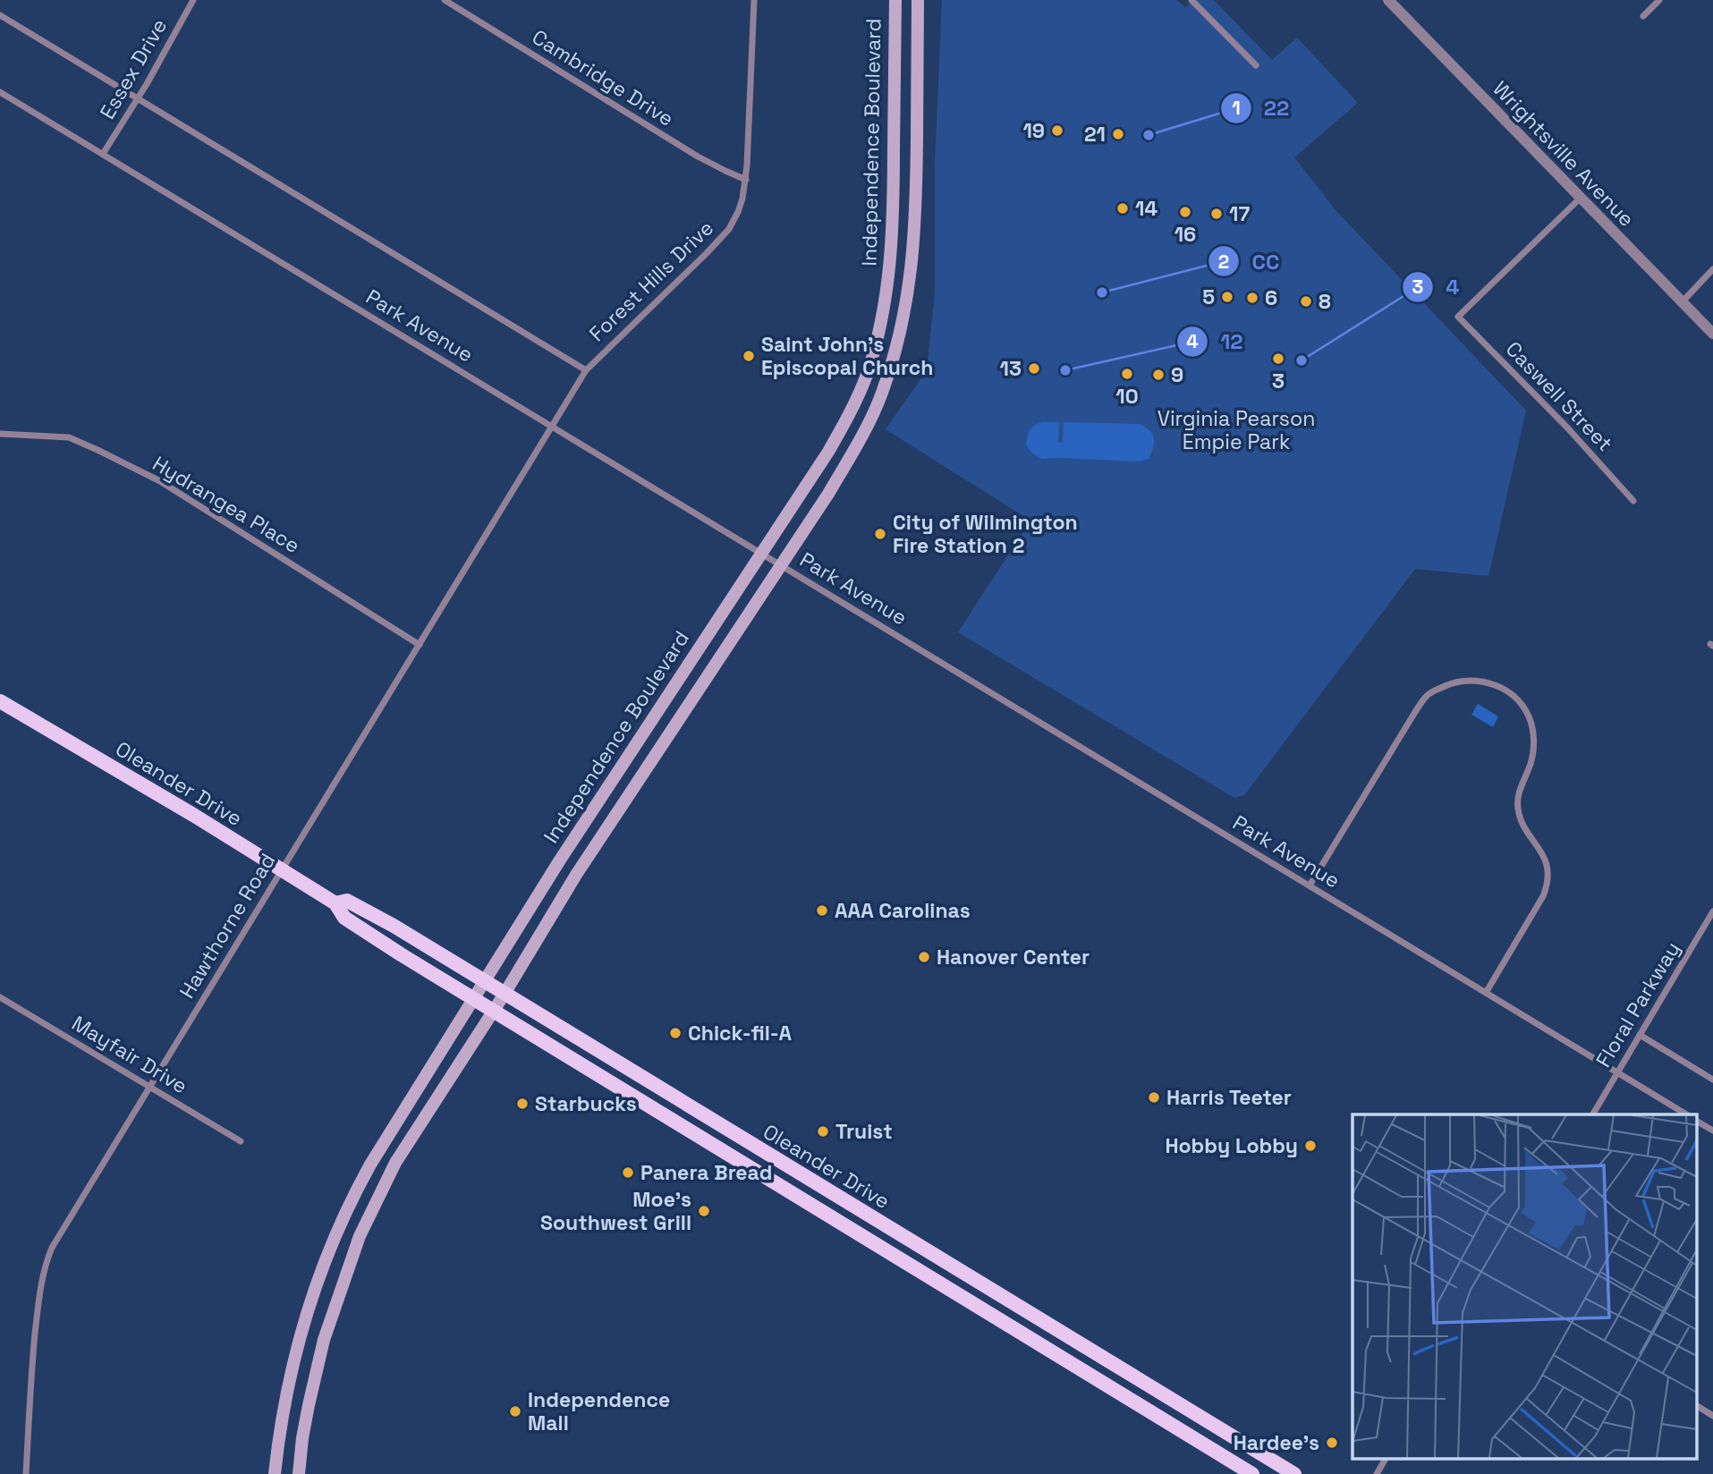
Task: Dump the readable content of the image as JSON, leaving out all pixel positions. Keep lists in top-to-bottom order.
{
  "streets": {
    "main road": ["Independence Boulevard", "Oleander Drive"],
    "street": [
      "Essex Drive",
      "Cambridge Drive",
      "Wrightsville Avenue",
      "Forest Hills Drive",
      "Park Avenue",
      "Caswell Street",
      "Hydrangea Place",
      "Hawthorne Road",
      "Floral Parkway",
      "Mayfair Drive"
    ]
  },
  "crossings": [
    ["Essex Drive", "Park Avenue"],
    ["Cambridge Drive", "Forest Hills Drive"],
    ["Independence Boulevard", "Park Avenue"],
    ["Independence Boulevard", "Oleander Drive"],
    ["Wrightsville Avenue", "Caswell Street"],
    ["Forest Hills Drive", "Park Avenue"],
    ["Forest Hills Drive", "Hawthorne Road"],
    ["Park Avenue", "Hawthorne Road"],
    ["Park Avenue", "Floral Parkway"],
    ["Hydrangea Place", "Hawthorne Road"],
    ["Oleander Drive", "Hawthorne Road"],
    ["Hawthorne Road", "Mayfair Drive"]
  ],
  "parks": ["Virginia Pearson Empie Park"],
  "places": [
    "19",
    "21",
    "22",
    "14",
    "16",
    "17",
    "CC",
    "5",
    "6",
    "8",
    "Saint John's Episcopal Church",
    "3",
    "4",
    "13",
    "12",
    "10",
    "9",
    "City of Wilmington Fire Station 2",
    "AAA Carolinas",
    "Hanover Center",
    "Chick-fil-A",
    "Harris Teeter",
    "Starbucks",
    "Truist",
    "Hobby Lobby",
    "Panera Bread",
    "Moe's Southwest Grill",
    "Independence Mall",
    "Hardee's"
  ]
}
